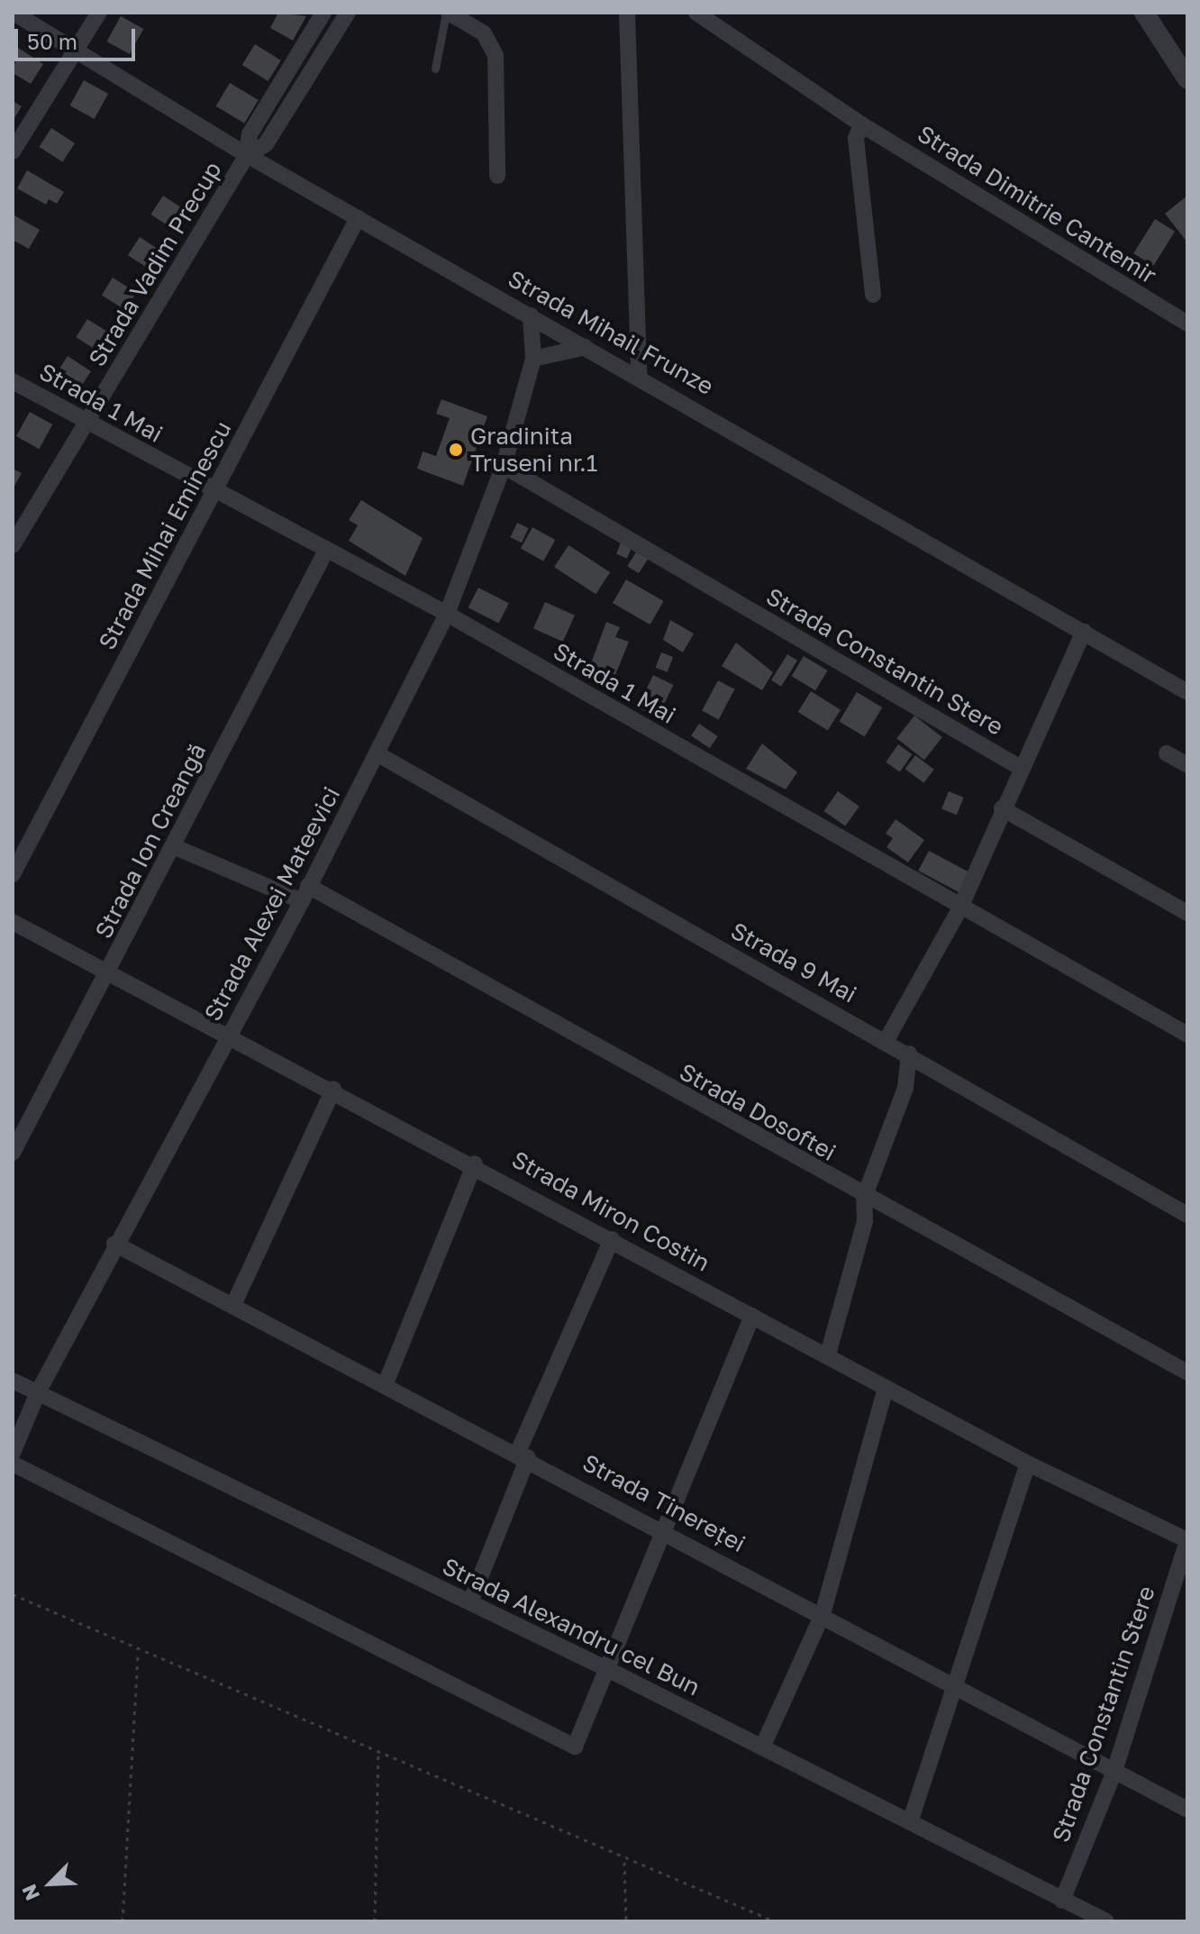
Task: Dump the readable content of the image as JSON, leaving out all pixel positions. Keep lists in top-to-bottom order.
{
  "streets": {
    "street": [
      "Strada Dimitrie Cantemir",
      "Strada Vadim Precup",
      "Strada Mihail Frunze",
      "Strada 1 Mai",
      "Strada Mihai Eminescu",
      "Strada Constantin Stere",
      "Strada Ion Creangă",
      "Strada Alexei Mateevici",
      "Strada 9 Mai",
      "Strada Dosoftei",
      "Strada Miron Costin",
      "Strada Tinereței",
      "Strada Alexandru cel Bun"
    ]
  },
  "crossings": [
    ["Strada Vadim Precup", "Strada Mihail Frunze"],
    ["Strada Vadim Precup", "Strada 1 Mai"],
    ["Strada Mihail Frunze", "Strada Mihai Eminescu"],
    ["Strada Mihail Frunze", "Strada Alexei Mateevici"],
    ["Strada 1 Mai", "Strada Mihai Eminescu"],
    ["Strada 1 Mai", "Strada Ion Creangă"],
    ["Strada 1 Mai", "Strada Alexei Mateevici"],
    ["Strada Constantin Stere", "Strada Alexei Mateevici"],
    ["Strada Constantin Stere", "Strada Miron Costin"],
    ["Strada Constantin Stere", "Strada Tinereței"],
    ["Strada Constantin Stere", "Strada Alexandru cel Bun"],
    ["Strada Ion Creangă", "Strada Dosoftei"],
    ["Strada Ion Creangă", "Strada Miron Costin"],
    ["Strada Alexei Mateevici", "Strada 9 Mai"],
    ["Strada Alexei Mateevici", "Strada Dosoftei"],
    ["Strada Alexei Mateevici", "Strada Miron Costin"],
    ["Strada Alexei Mateevici", "Strada Tinereței"],
    ["Strada Alexei Mateevici", "Strada Alexandru cel Bun"]
  ],
  "places": ["Gradinita Truseni nr.1"],
  "scale_bar": "50 m",
  "north": "bottom left"
}
